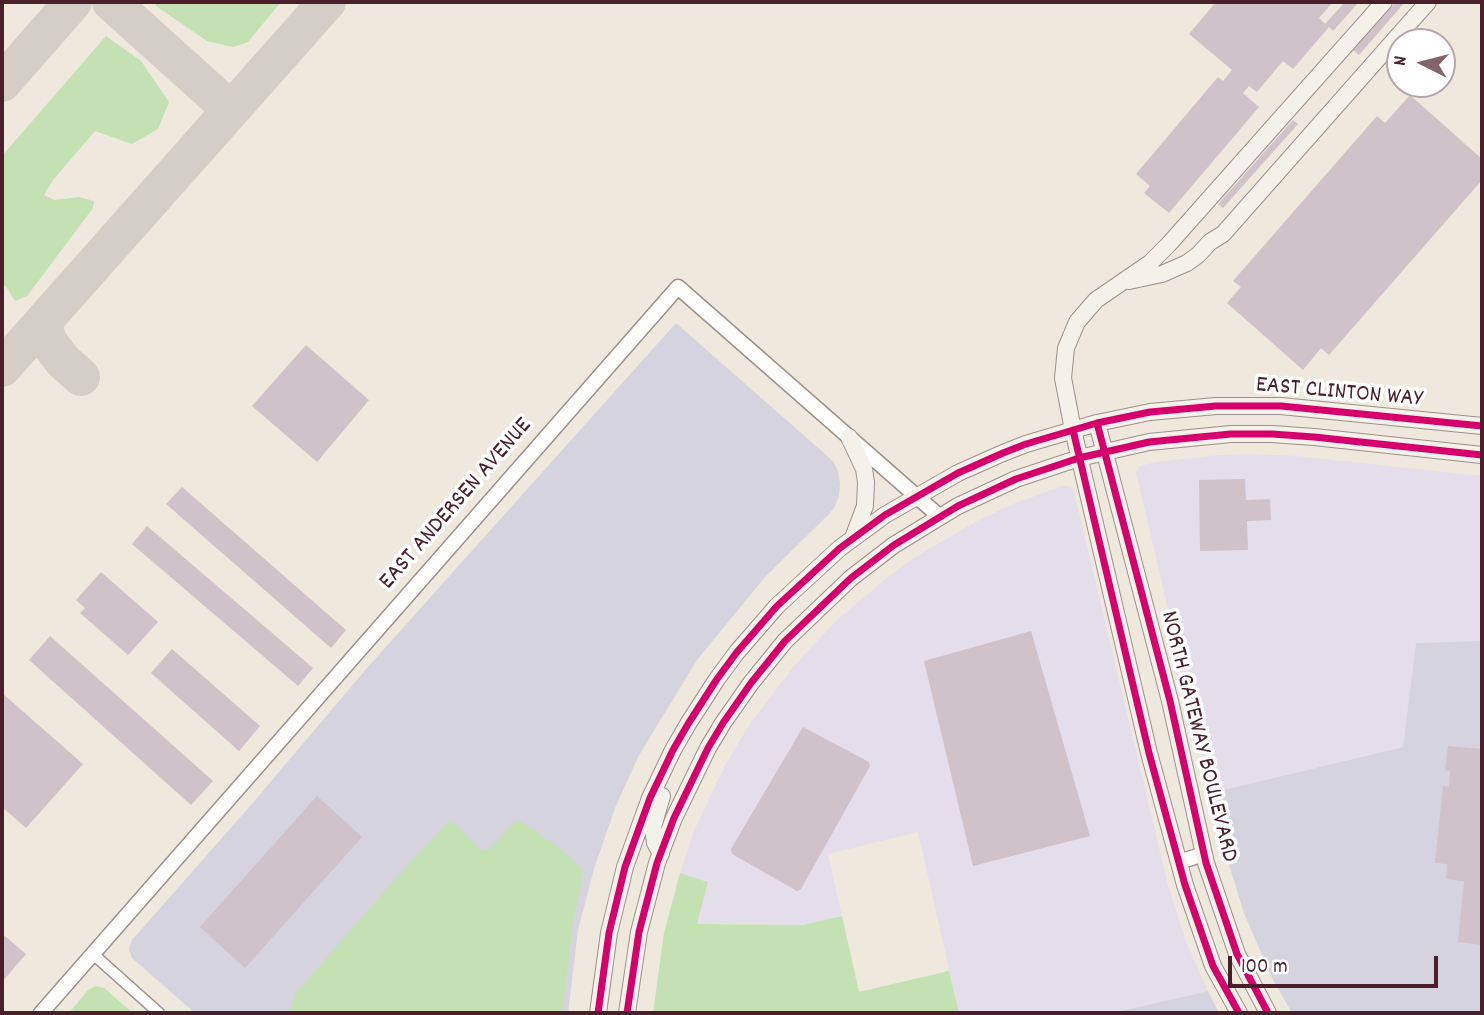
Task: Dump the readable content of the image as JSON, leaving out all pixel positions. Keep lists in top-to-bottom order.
{
  "streets": {
    "main road": ["EAST CLINTON WAY", "NORTH GATEWAY BOULEVARD"],
    "street": ["EAST ANDERSEN AVENUE"]
  },
  "crossings": [
    ["EAST CLINTON WAY", "EAST ANDERSEN AVENUE"],
    ["EAST CLINTON WAY", "NORTH GATEWAY BOULEVARD"]
  ],
  "scale_bar": "100 m",
  "north": "left"
}
